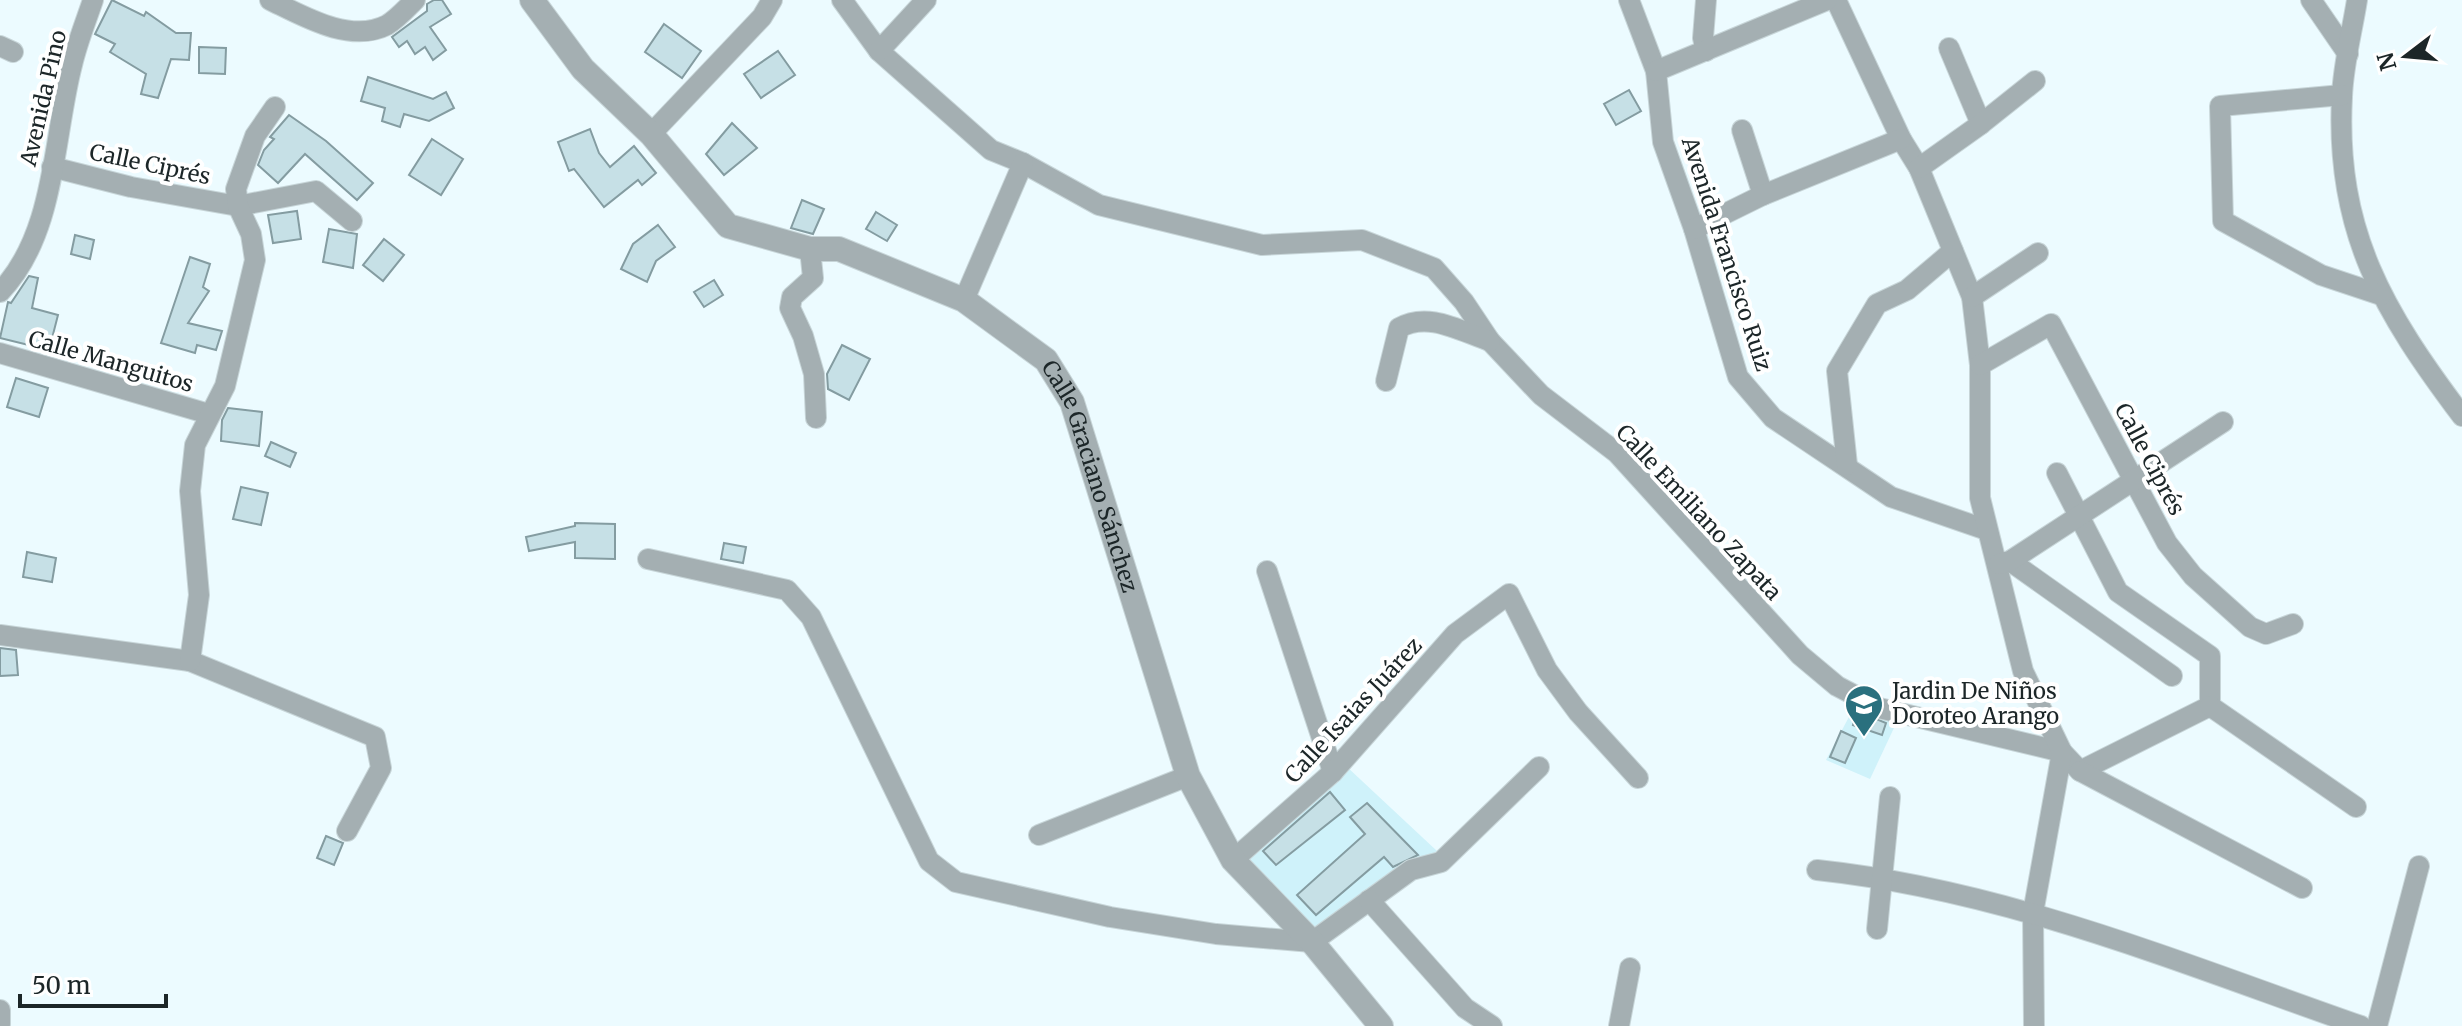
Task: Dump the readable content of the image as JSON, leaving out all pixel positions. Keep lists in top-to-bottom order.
{
  "streets": {
    "street": [
      "Avenida Pino",
      "Calle Ciprés",
      "Avenida Francisco Ruiz",
      "Calle Manguitos",
      "Calle Graciano Sánchez",
      "Calle Emiliano Zapata",
      "Calle Isaias Juárez"
    ]
  },
  "crossings": [
    ["Avenida Pino", "Calle Ciprés"],
    ["Calle Graciano Sánchez", "Calle Isaias Juárez"]
  ],
  "places": {
    "school or university": ["Jardin De Niños Doroteo Arango"]
  },
  "scale_bar": "50 m",
  "north": "left"
}
